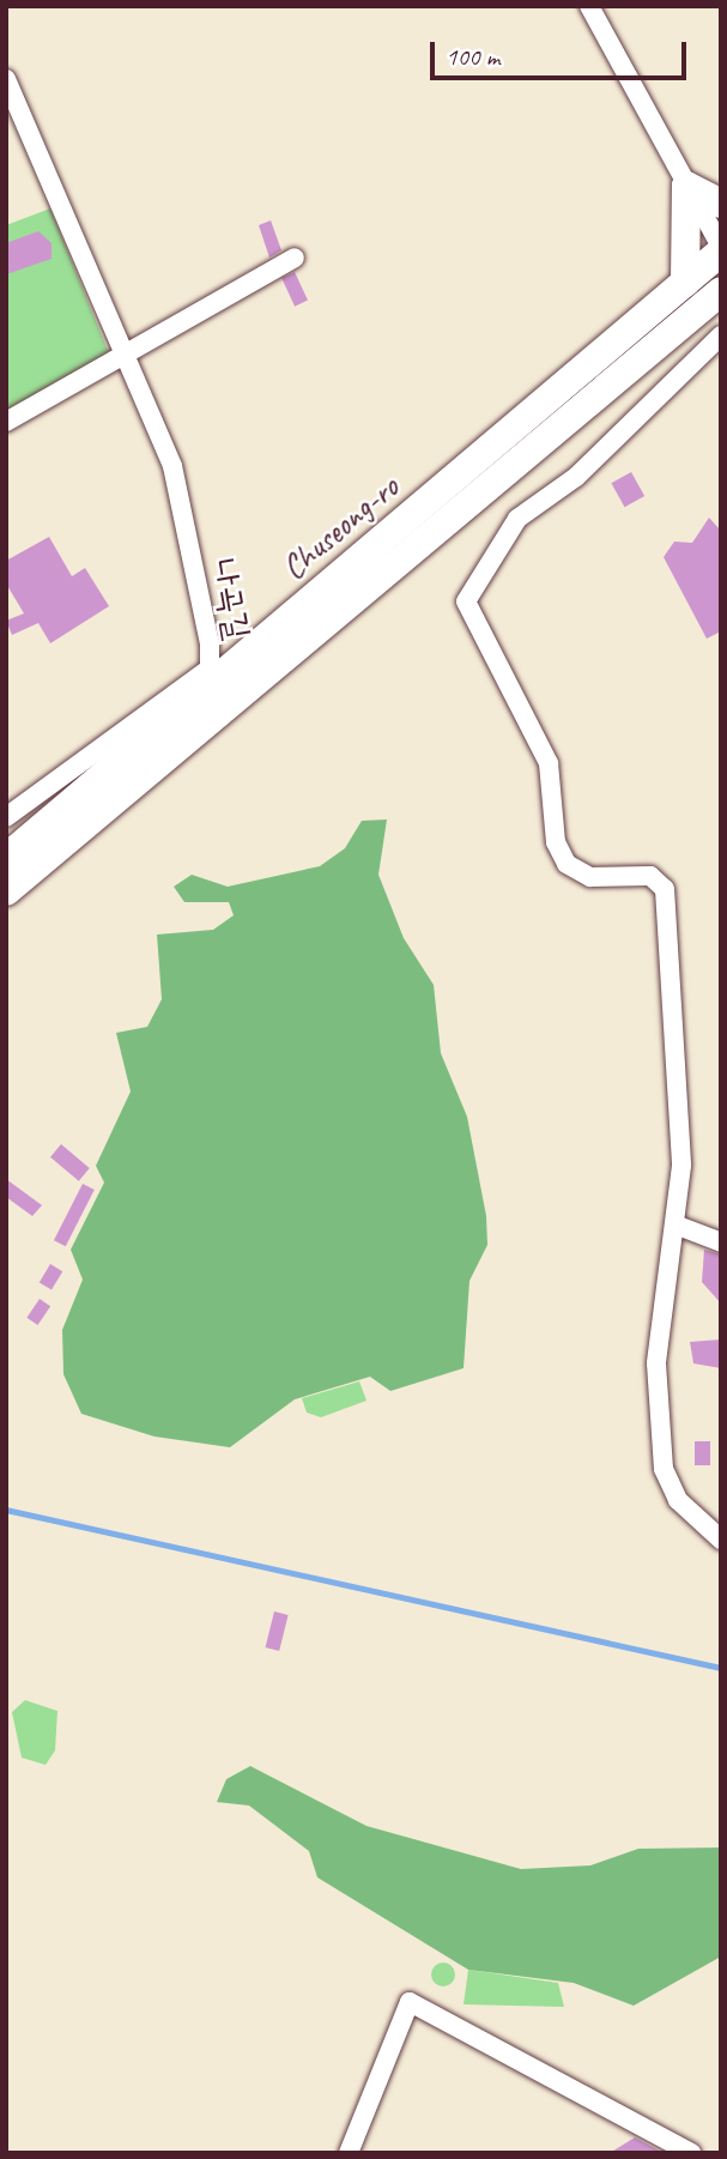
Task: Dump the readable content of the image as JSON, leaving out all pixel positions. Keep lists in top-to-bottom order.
{
  "streets": {
    "main road": ["Chuseong-ro"],
    "street": ["나곡길"]
  },
  "scale_bar": "100 m"
}
